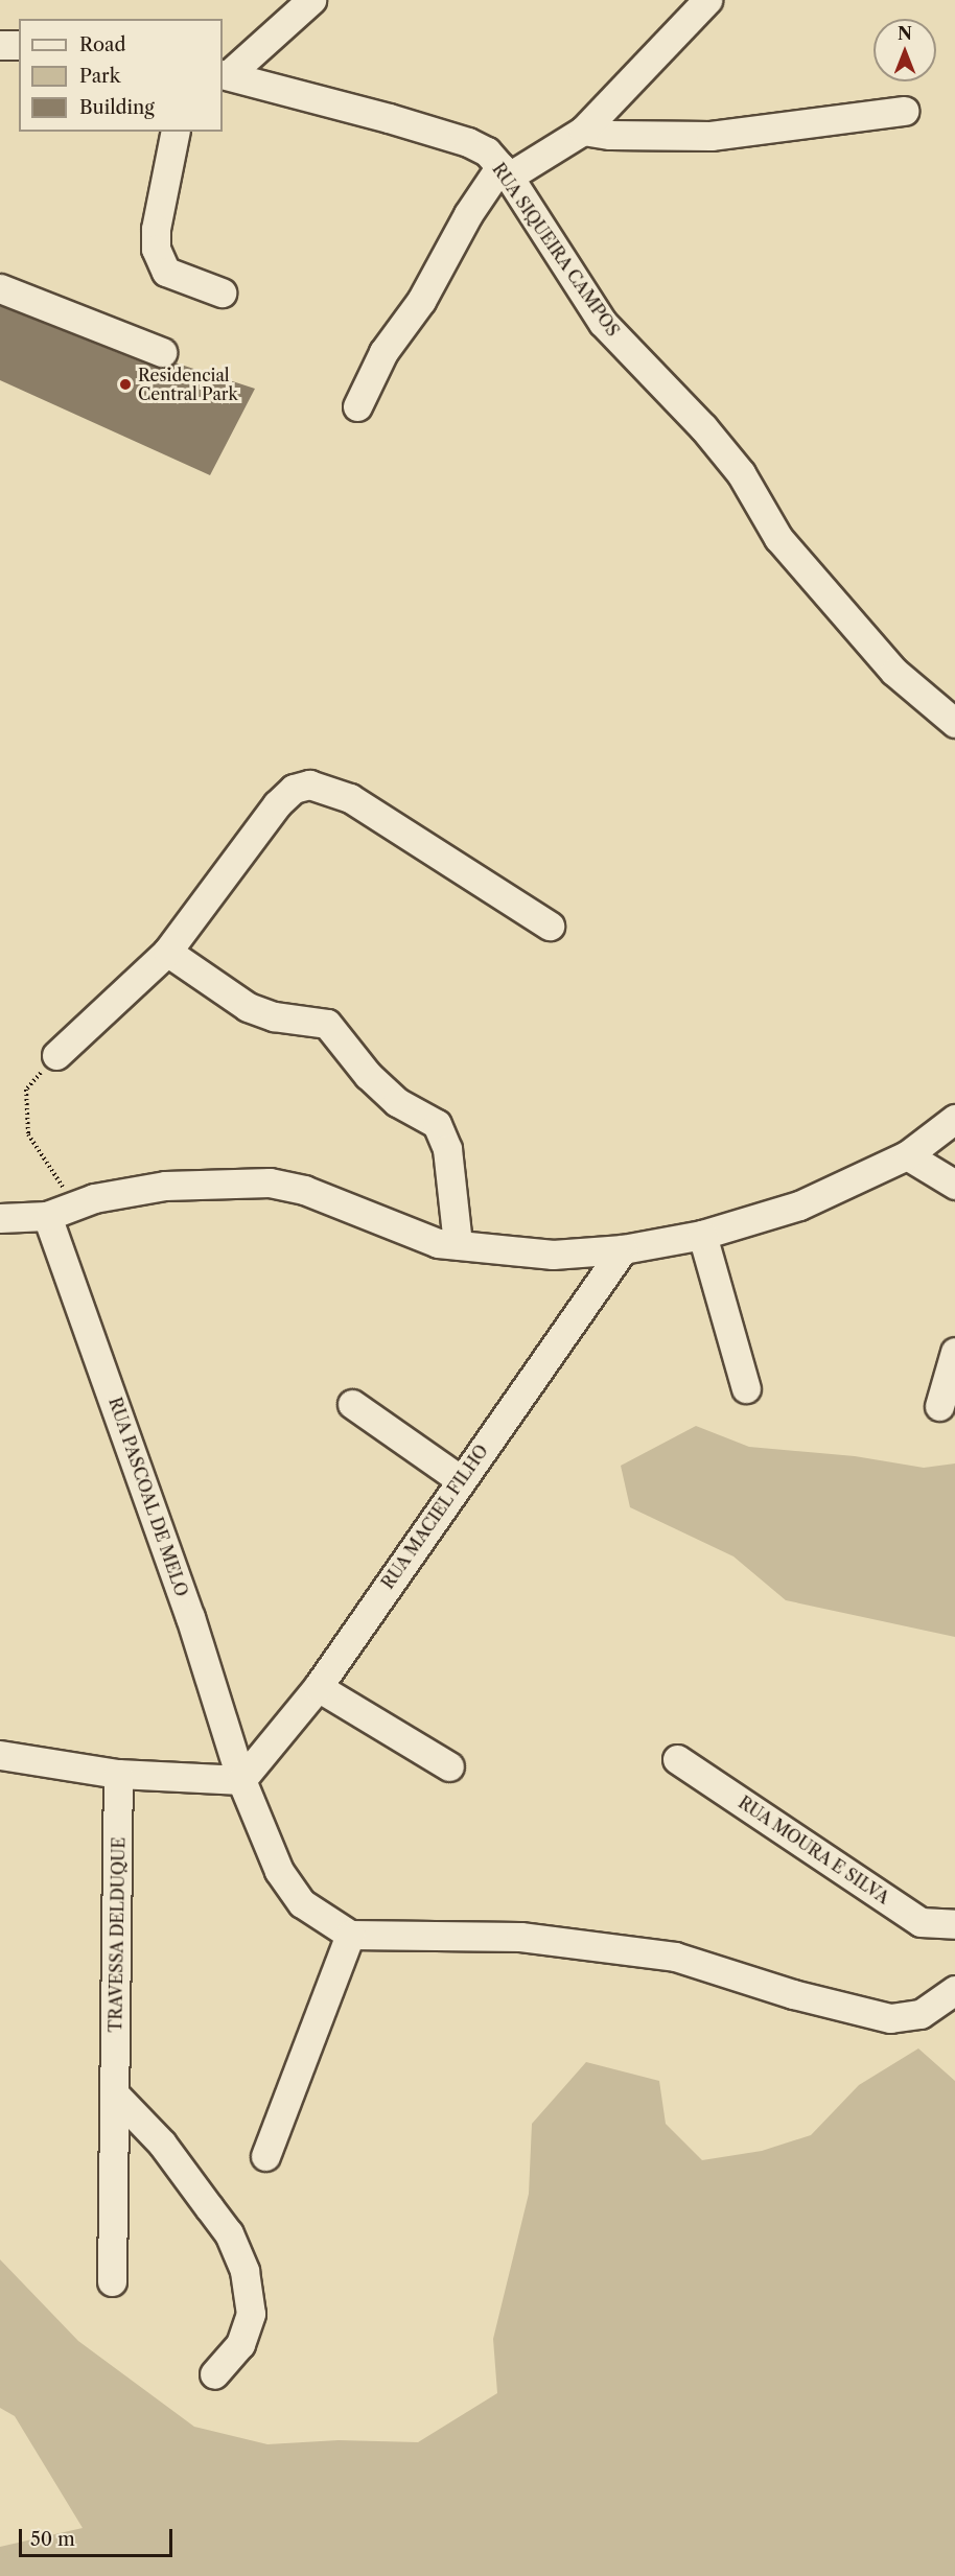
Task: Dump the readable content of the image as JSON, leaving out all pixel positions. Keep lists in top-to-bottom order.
{
  "streets": {
    "street": [
      "RUA SIQUEIRA CAMPOS",
      "RUA PASCOAL DE MELO",
      "RUA MACIEL FILHO",
      "RUA MOURA E SILVA",
      "TRAVESSA DELDUQUE"
    ]
  },
  "crossings": [
    ["RUA PASCOAL DE MELO", "RUA MACIEL FILHO"]
  ],
  "places": ["Residencial Central Park"],
  "legend": ["Road", "Park", "Building"],
  "scale_bar": "50 m",
  "north": "top"
}
